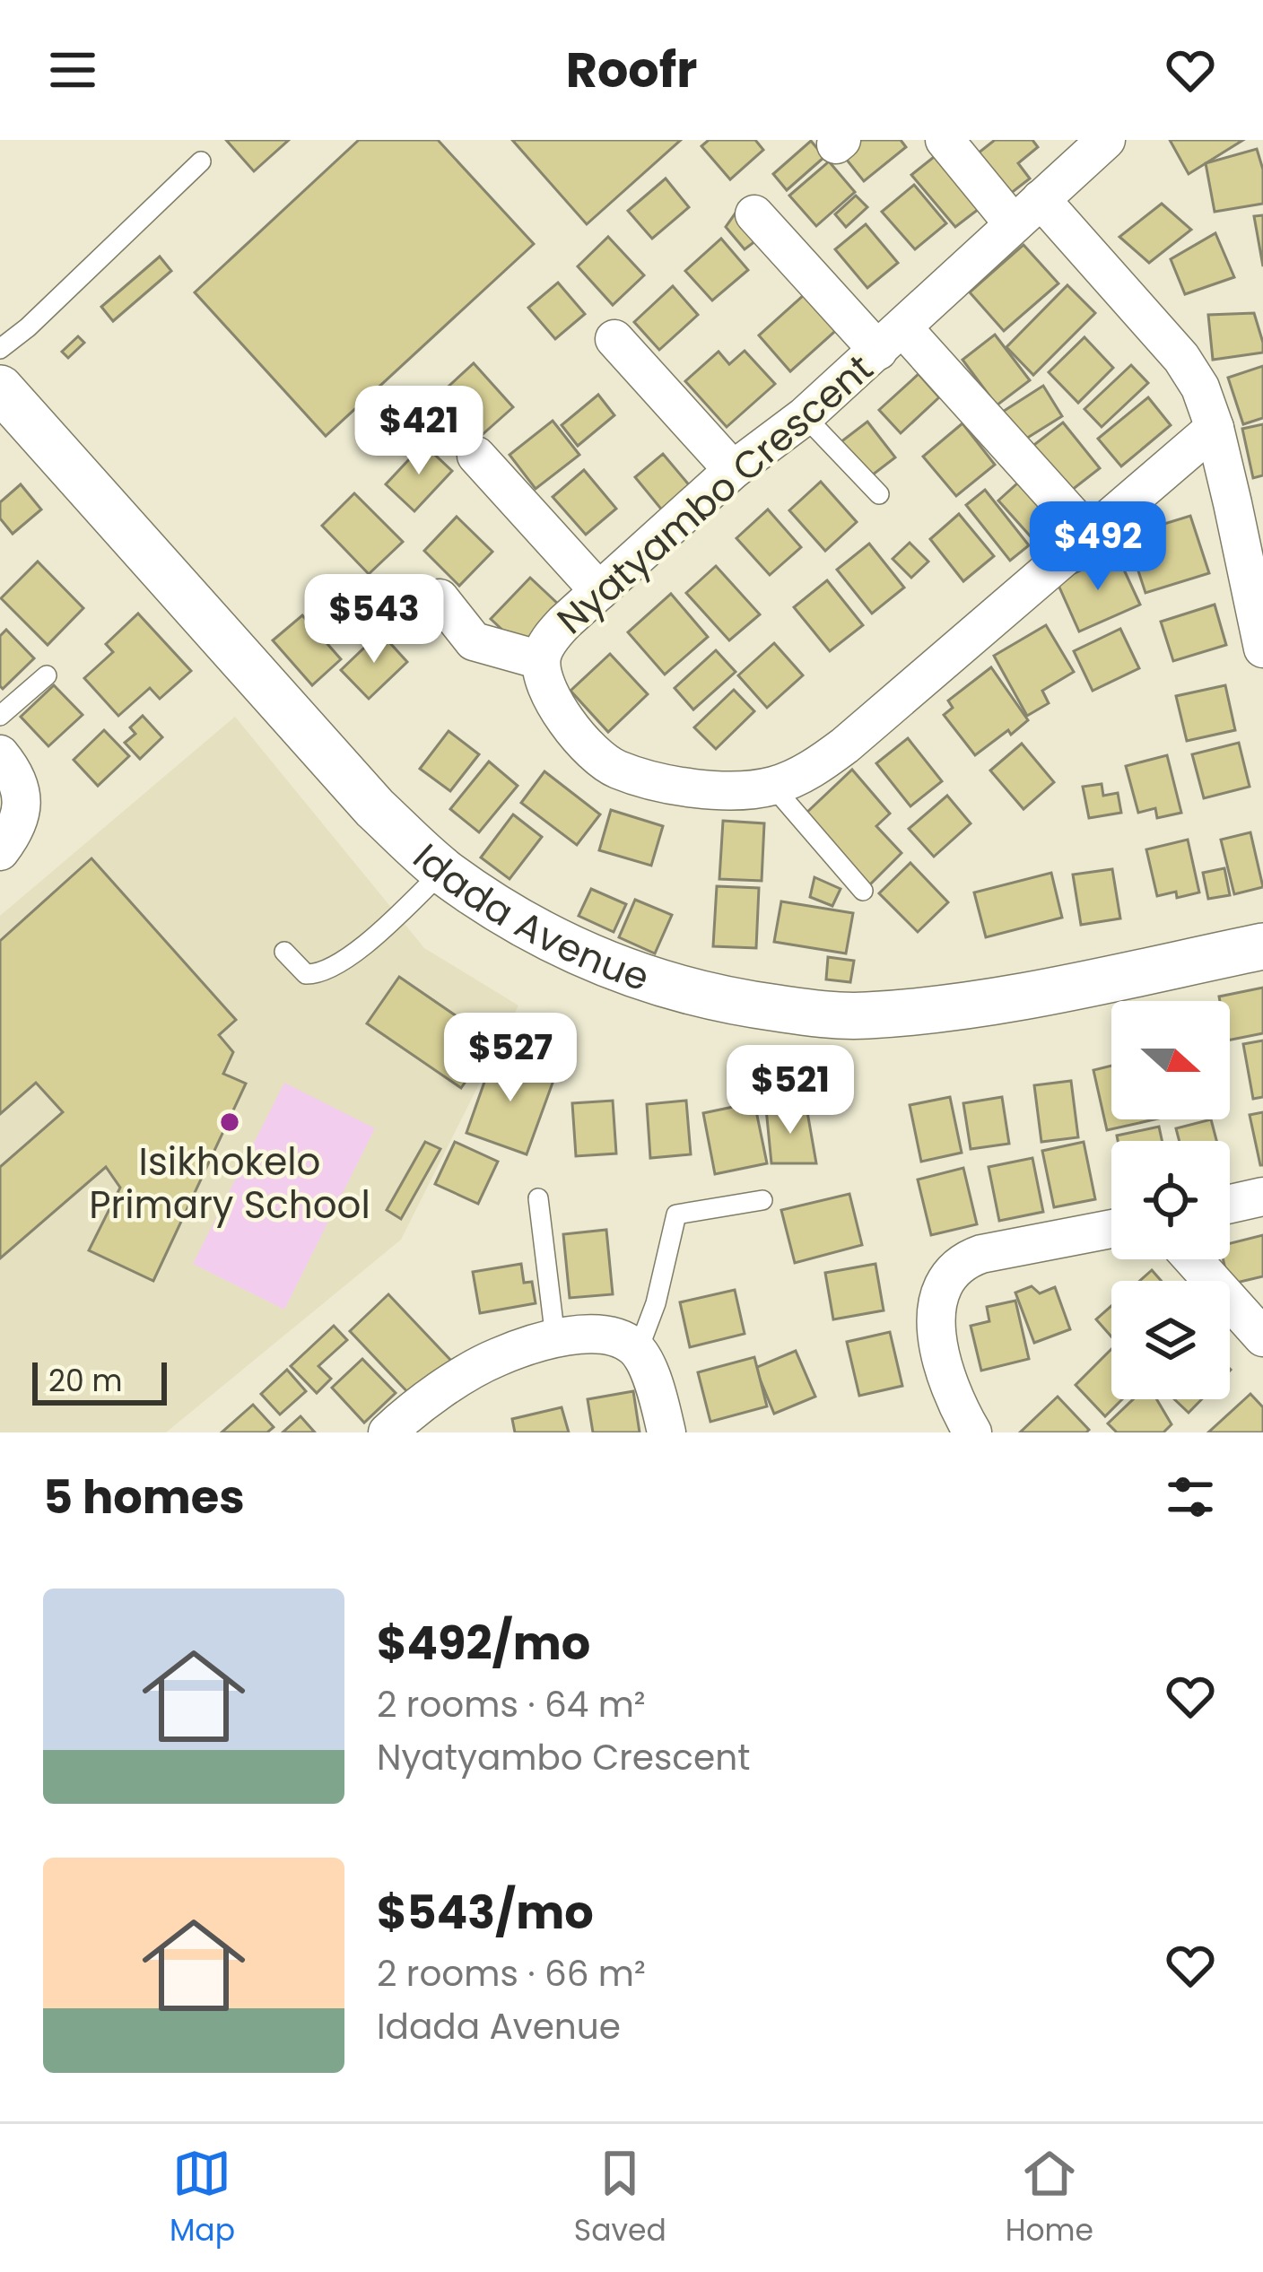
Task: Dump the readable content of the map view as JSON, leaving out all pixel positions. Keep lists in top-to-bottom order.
{
  "streets": {
    "street": ["Nyatyambo Crescent", "Idada Avenue"]
  },
  "places": ["Isikhokelo Primary School"],
  "scale_bar": "20 m",
  "north": "right",
  "page": {
    "header": "Roofr",
    "price": [
      "$421",
      "$492",
      "$543",
      "$527",
      "$521"
    ],
    "scale": "20 m",
    "heading": "5 homes",
    "list": [
      {
        "name": "$492/mo",
        "note": "2 rooms · 64 m² · Nyatyambo Crescent"
      },
      {
        "name": "$543/mo",
        "note": "2 rooms · 66 m² · Idada Avenue"
      }
    ],
    "tabs": ["Map", "Saved", "Home"]
  }
}
